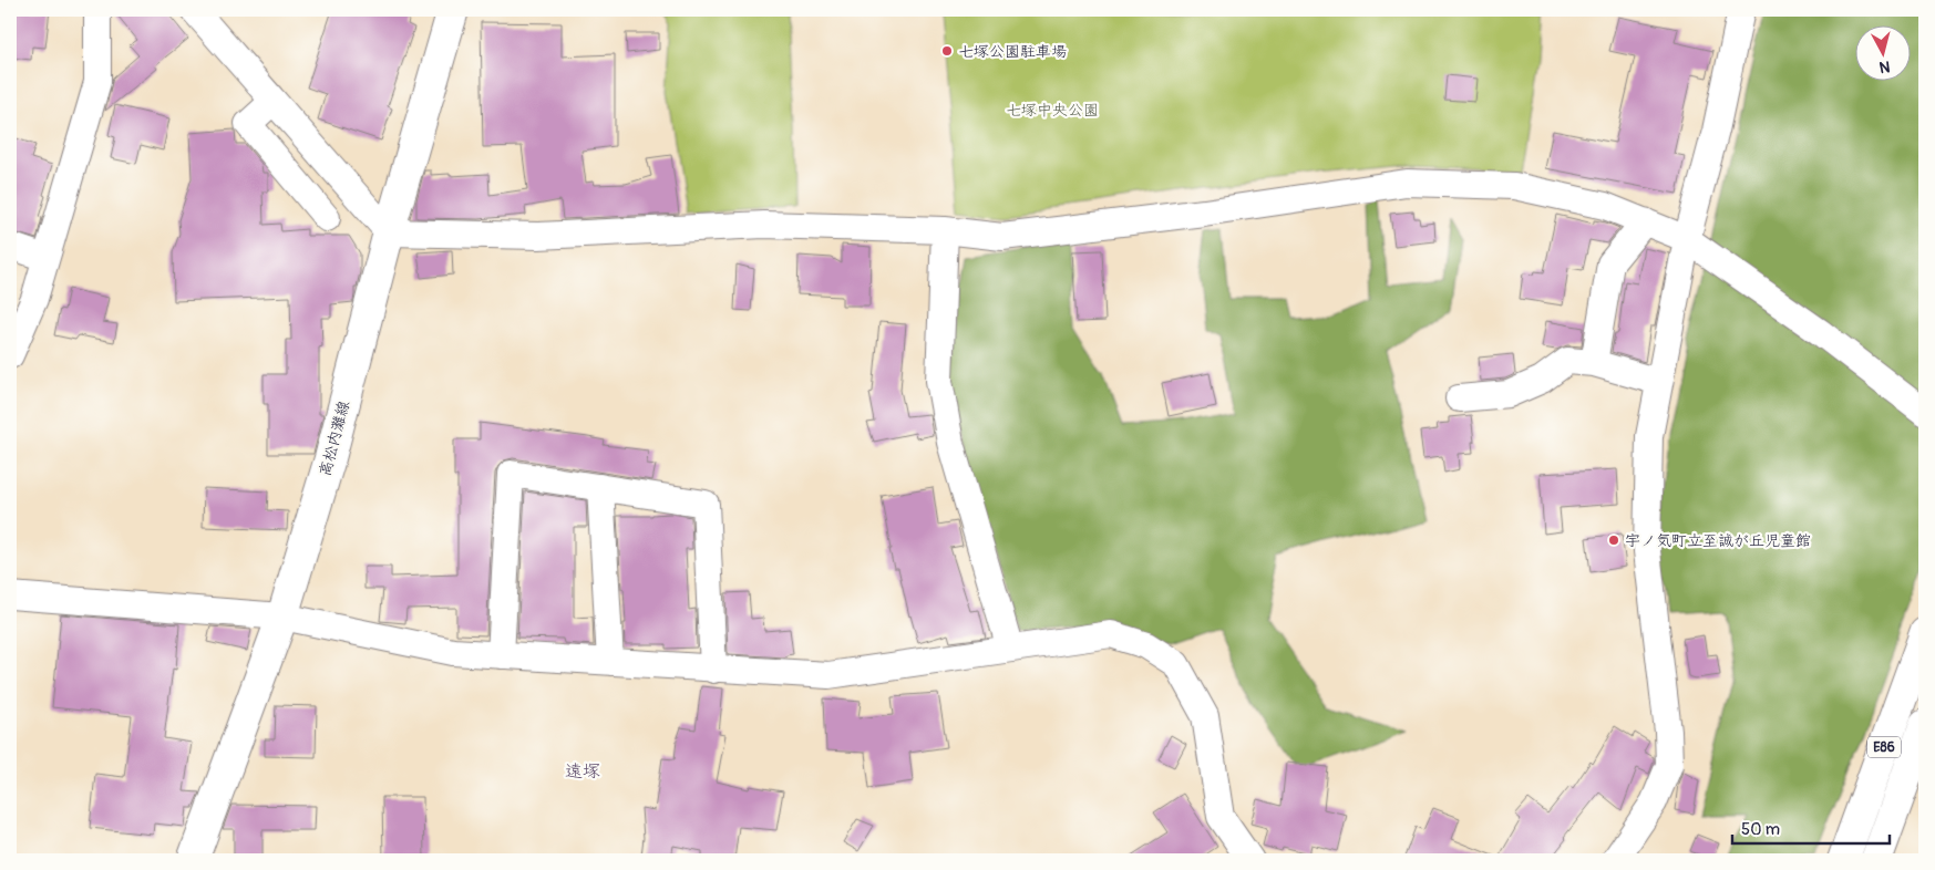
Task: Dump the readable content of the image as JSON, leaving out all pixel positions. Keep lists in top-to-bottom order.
{
  "streets": {
    "main road": ["高松内灘線", "E86"]
  },
  "districts": ["遠塚"],
  "parks": ["七塚中央公園"],
  "places": ["七塚公園駐車場", "宇ノ気町立至誠が丘児童館"],
  "scale_bar": "50 m",
  "north": "bottom"
}
